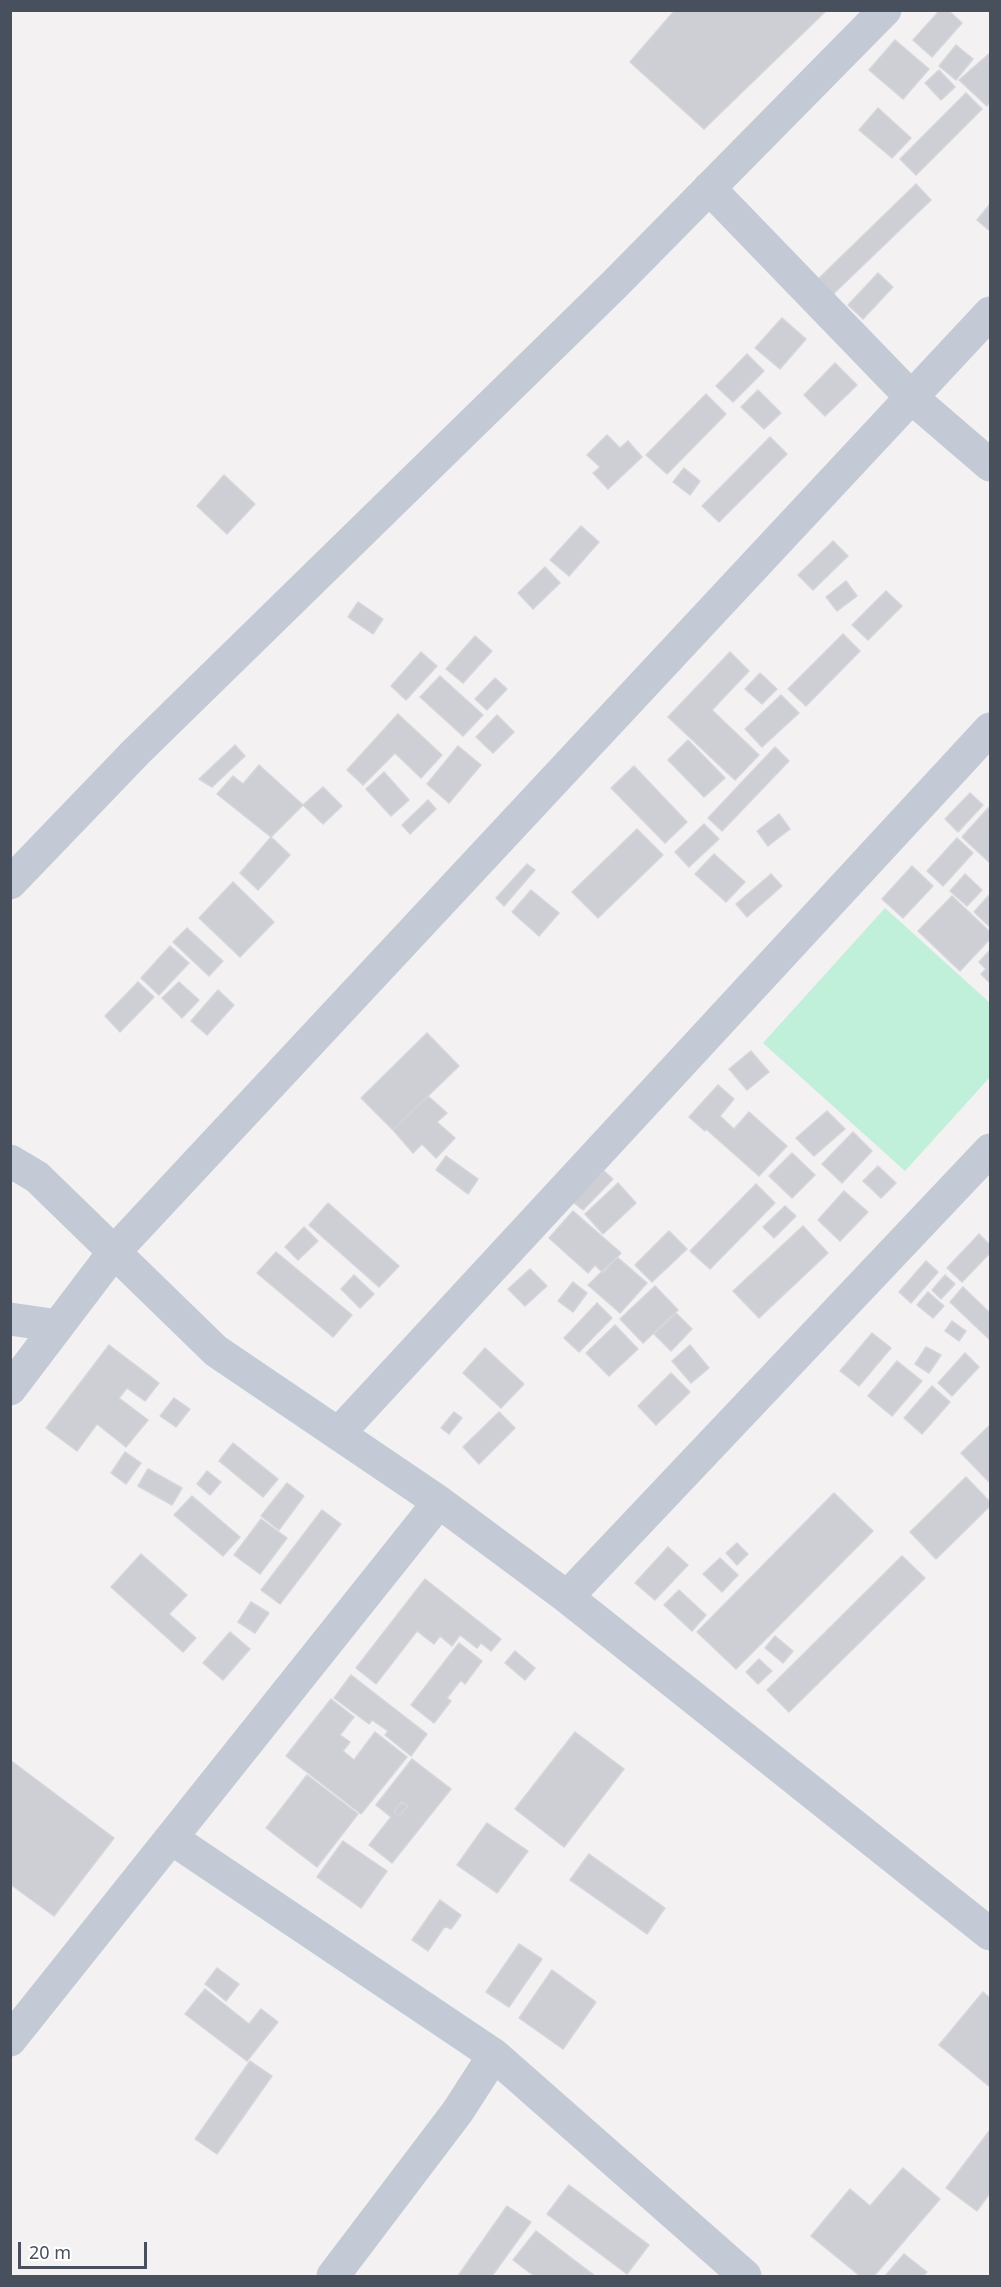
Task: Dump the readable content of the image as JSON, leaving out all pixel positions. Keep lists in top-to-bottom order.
{
  "scale_bar": "20 m"
}
